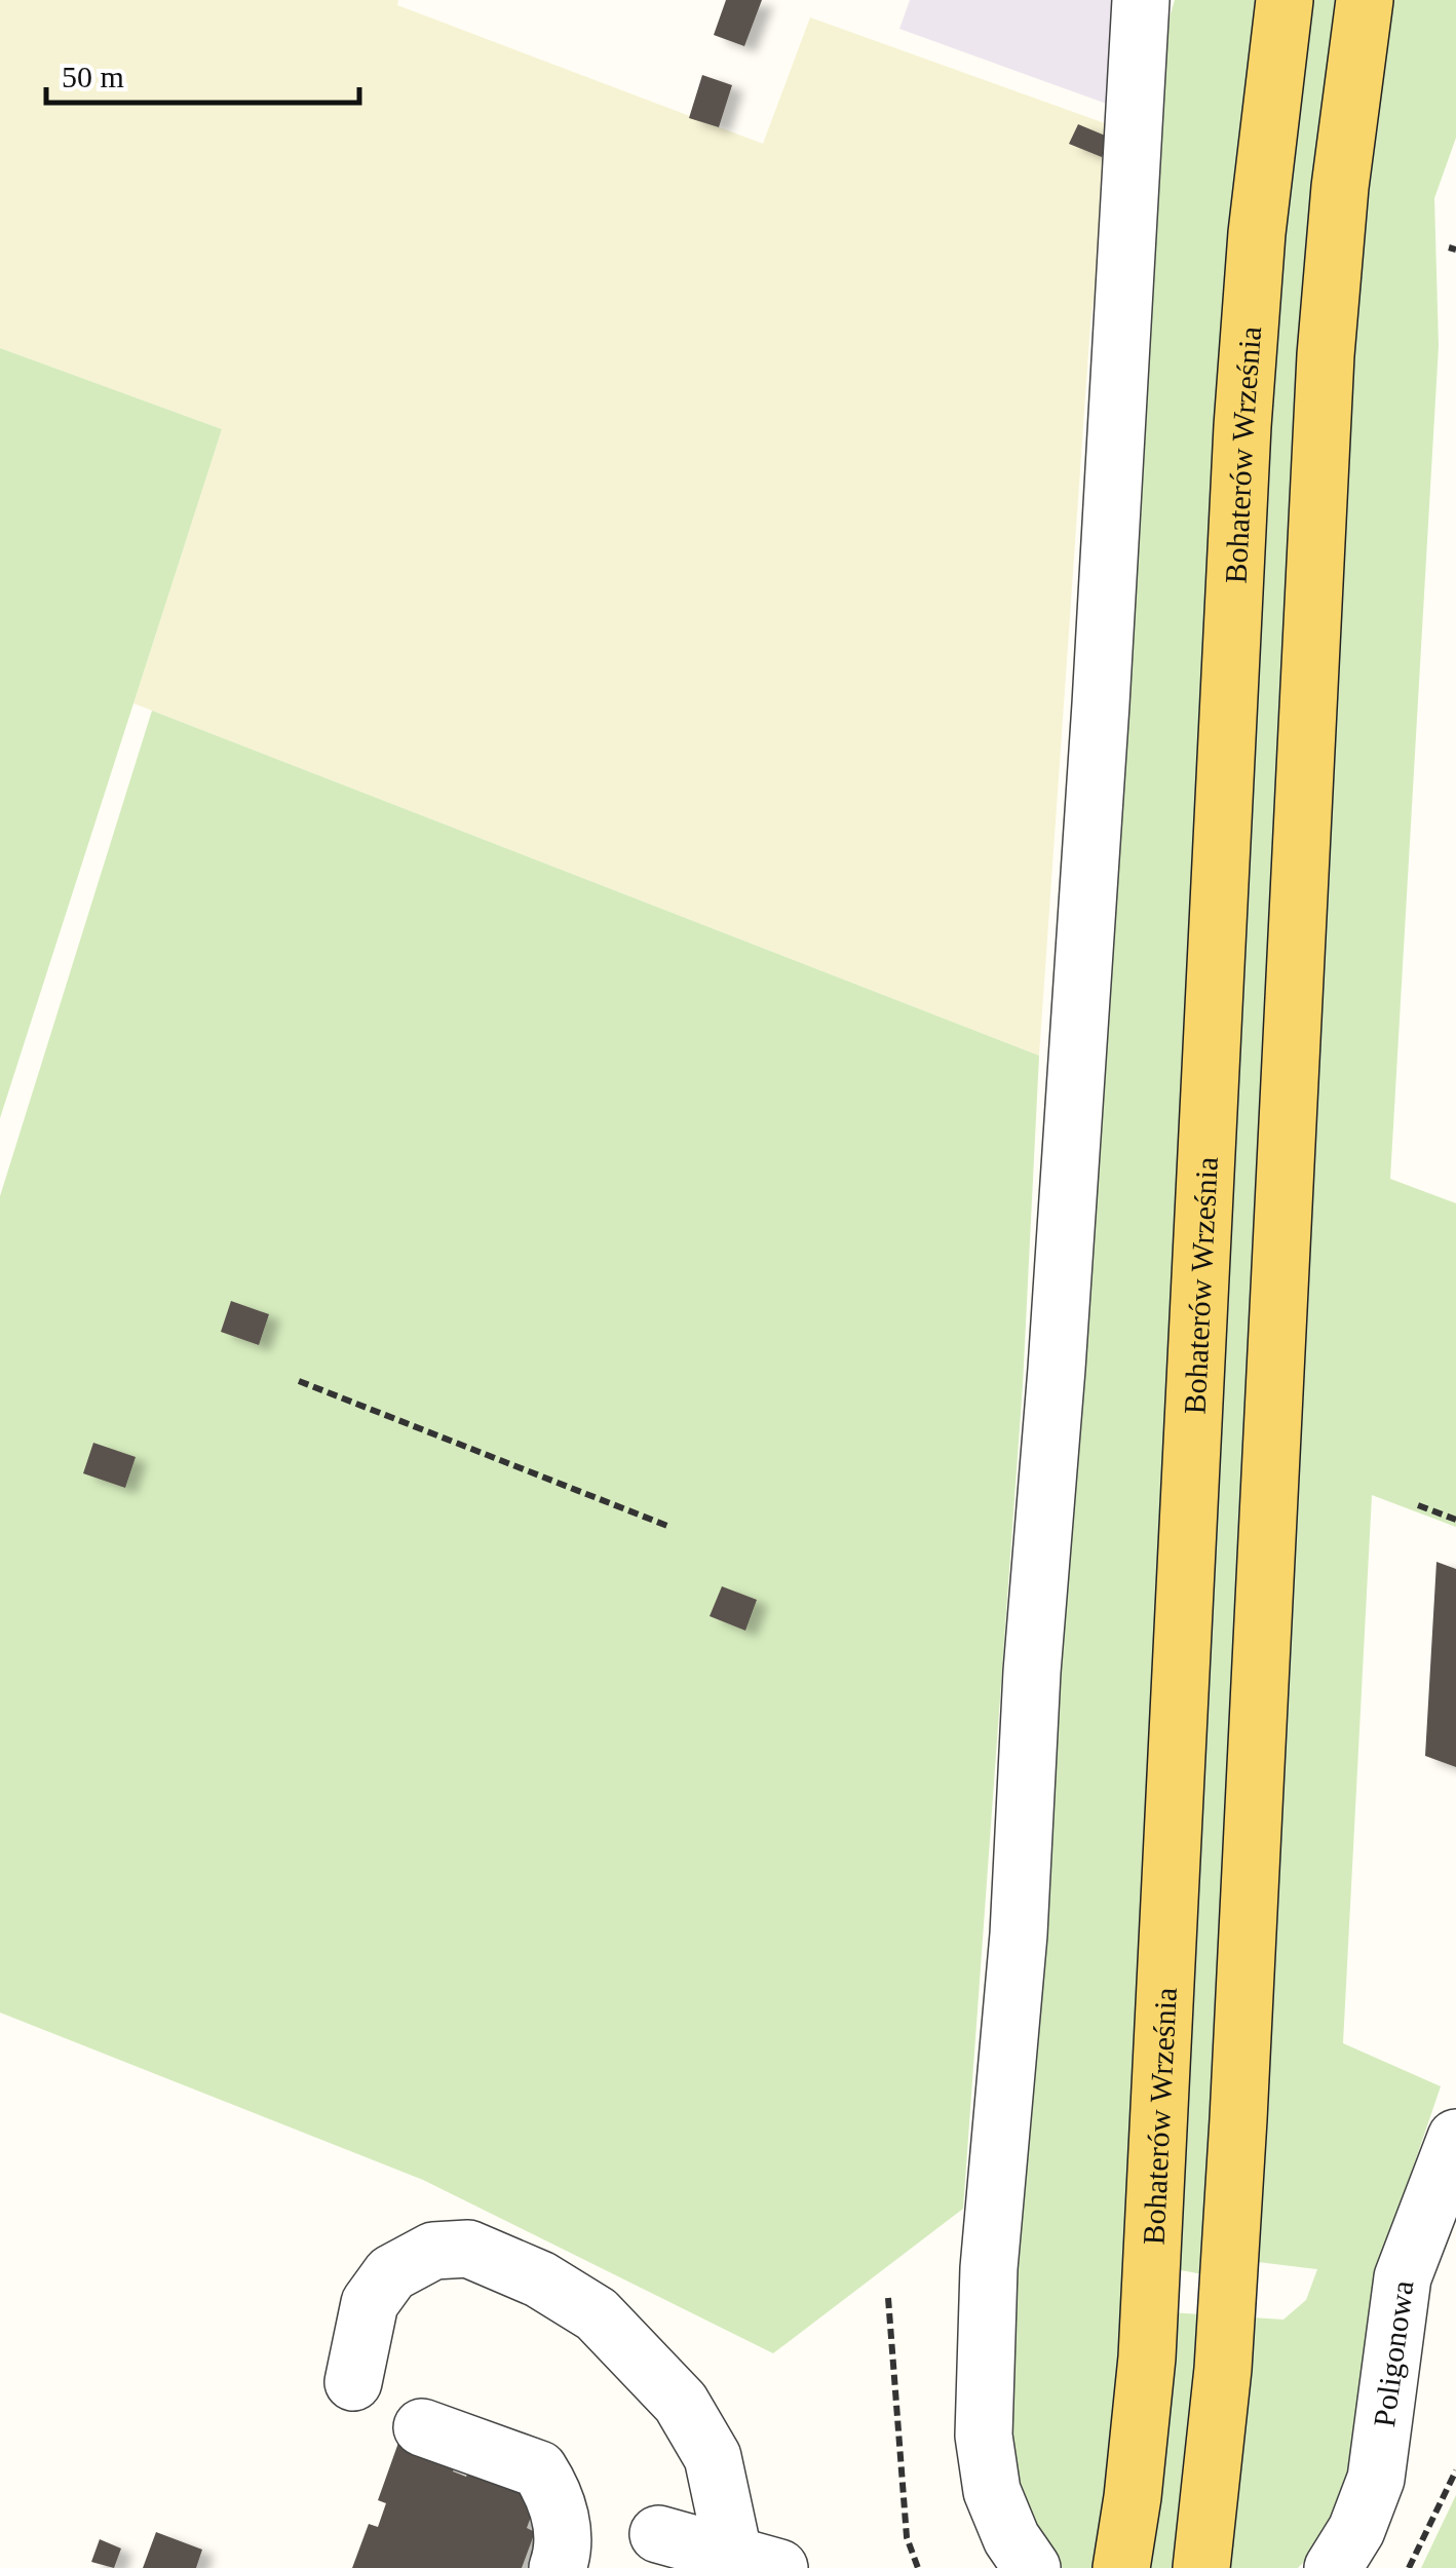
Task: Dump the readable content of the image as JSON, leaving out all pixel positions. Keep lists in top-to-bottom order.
{
  "streets": {
    "main road": ["Bohaterów Września"],
    "street": ["Poligonowa"]
  },
  "scale_bar": "50 m"
}
